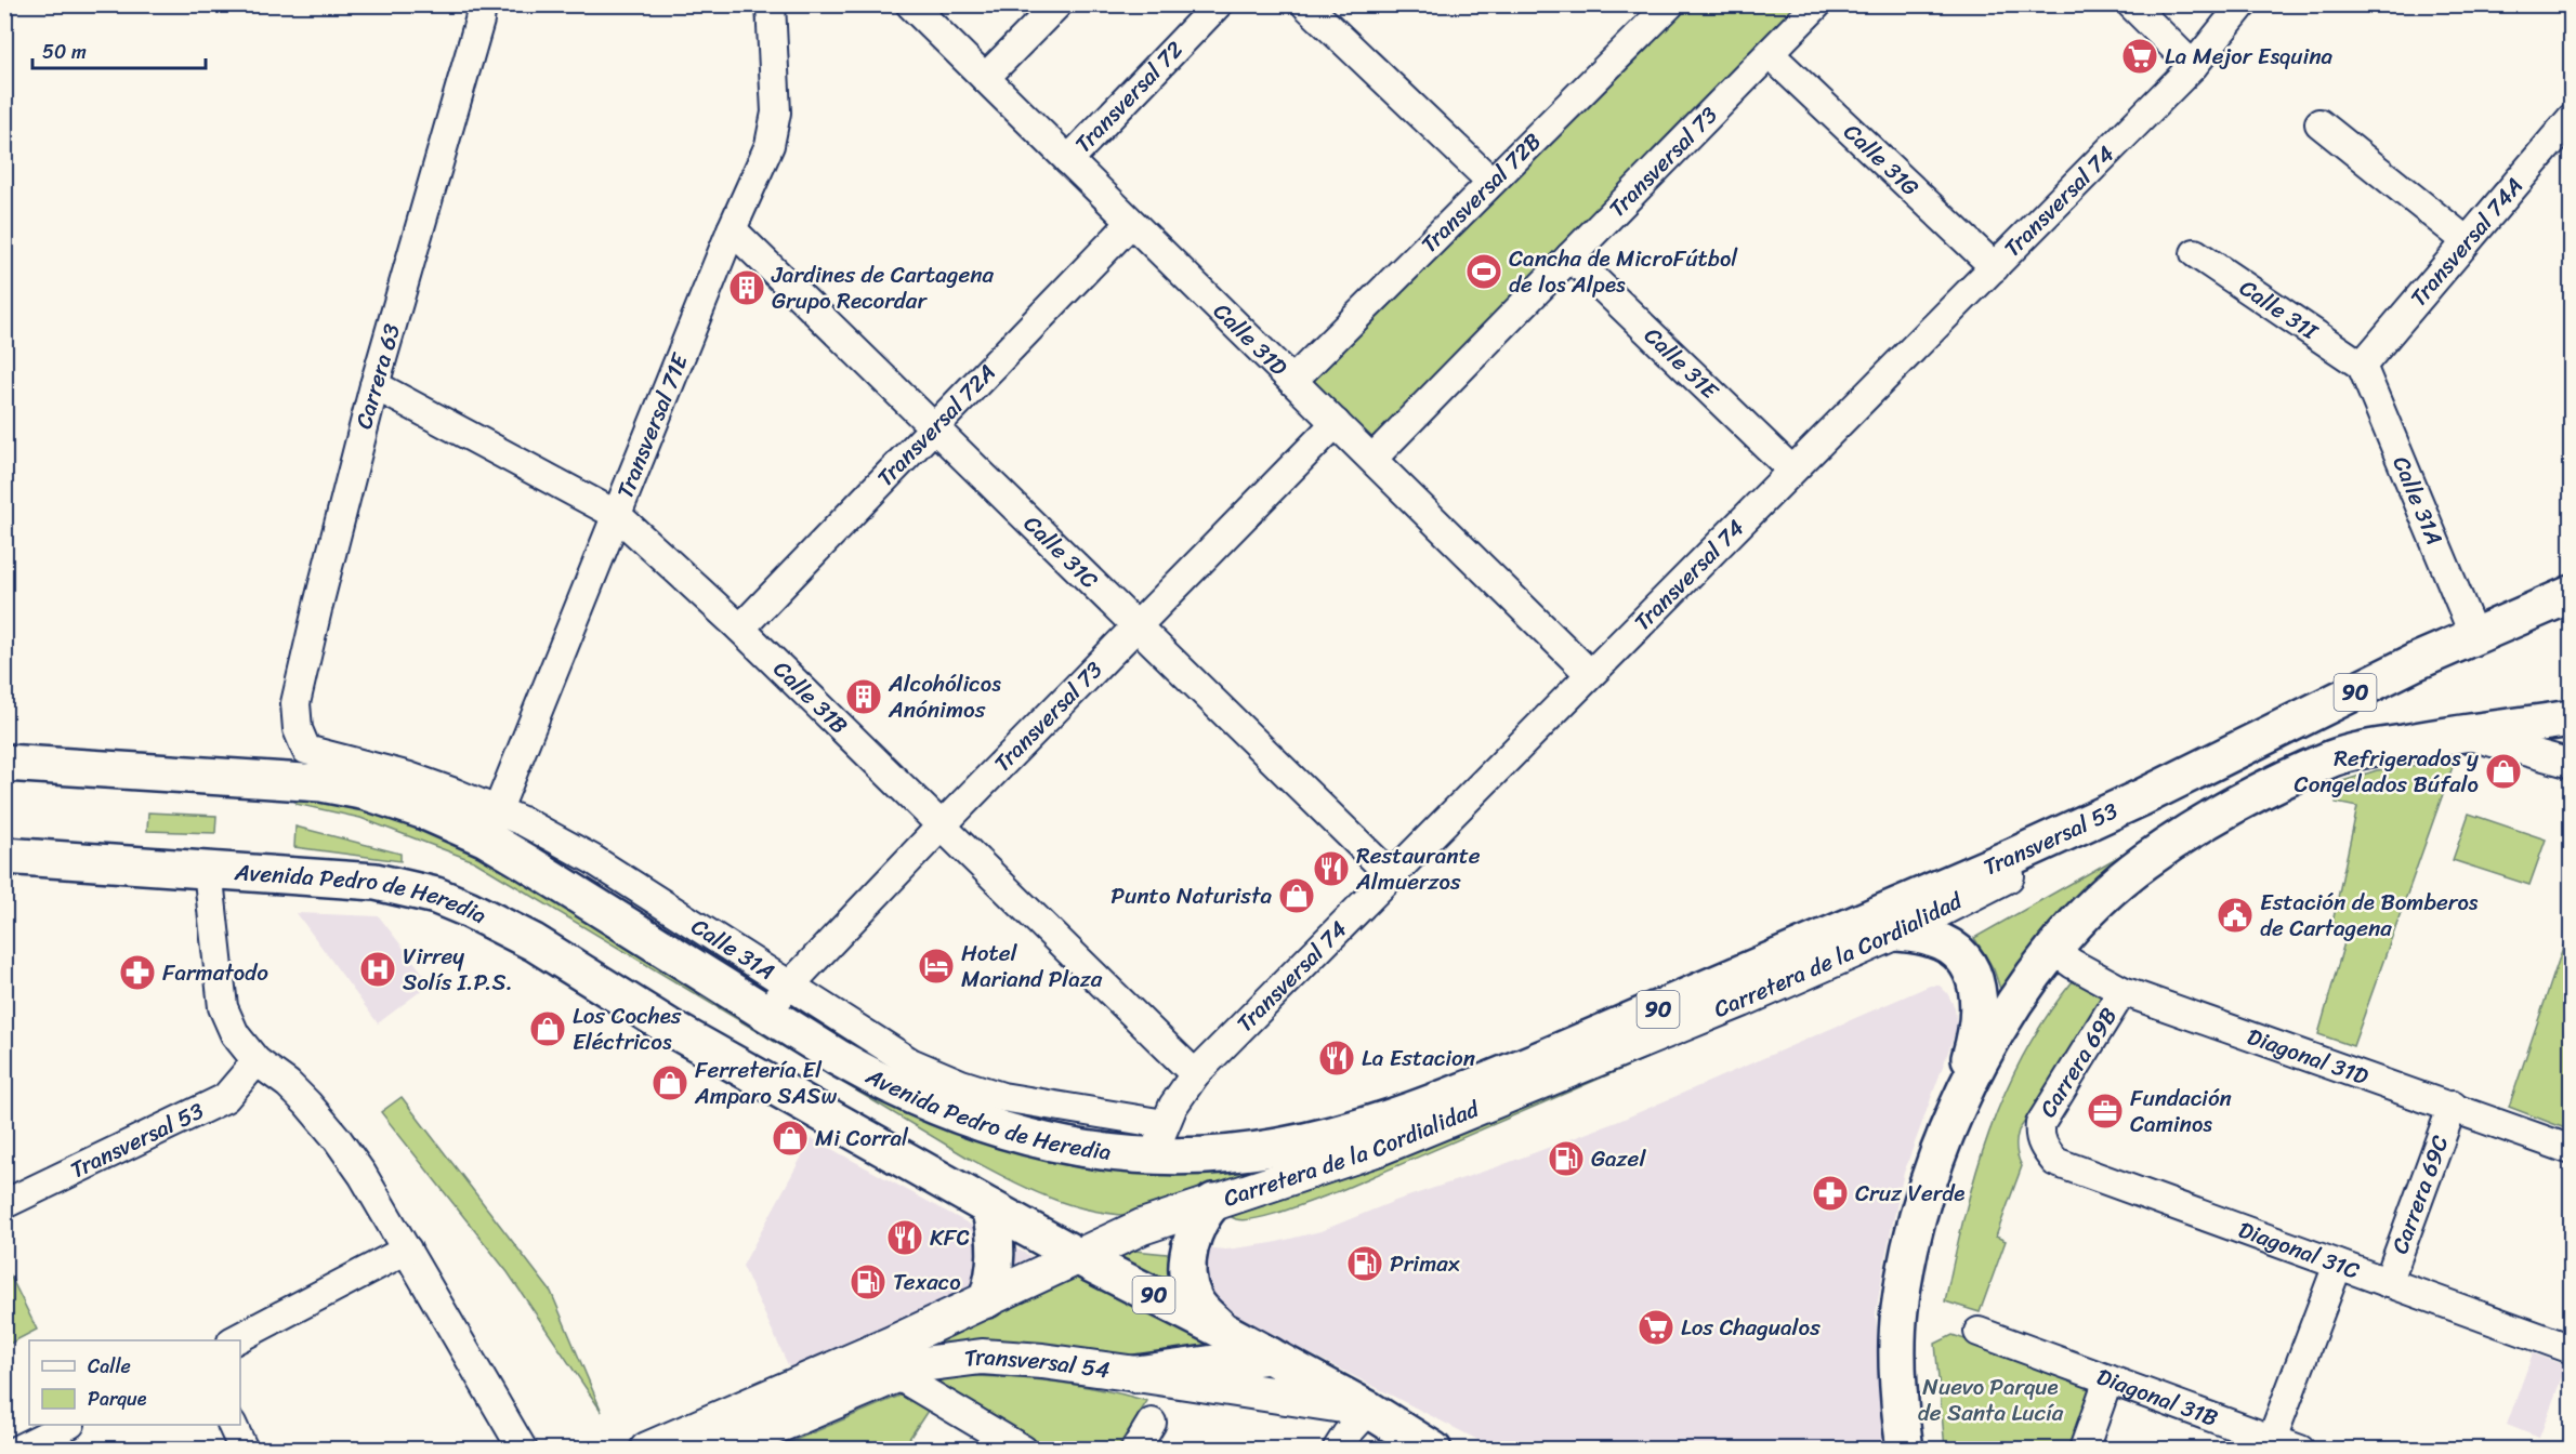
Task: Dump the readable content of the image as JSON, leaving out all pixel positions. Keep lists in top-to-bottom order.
{
  "streets": {
    "highway": [
      "90",
      "Transversal 53",
      "Avenida Pedro de Heredia",
      "Carretera de la Cordialidad"
    ],
    "main road": ["Transversal 54"],
    "street": [
      "Transversal 72",
      "Calle 31G",
      "Transversal 73",
      "Transversal 72B",
      "Transversal 74",
      "Transversal 74A",
      "Calle 31I",
      "Calle 31D",
      "Calle 31E",
      "Carrera 63",
      "Transversal 72A",
      "Transversal 71E",
      "Calle 31A",
      "Calle 31C",
      "Calle 31B",
      "Diagonal 31D",
      "Carrera 69B",
      "Carrera 69C",
      "Diagonal 31C",
      "Diagonal 31B"
    ]
  },
  "crossings": [
    ["Transversal 72", "Calle 31D"],
    ["Calle 31G", "Transversal 73"],
    ["Calle 31G", "Transversal 74"],
    ["Transversal 73", "Calle 31D"],
    ["Transversal 73", "Calle 31E"],
    ["Transversal 73", "Calle 31A"],
    ["Transversal 73", "Calle 31C"],
    ["Transversal 73", "Calle 31B"],
    ["Transversal 73", "Avenida Pedro de Heredia"],
    ["Transversal 72B", "Calle 31D"],
    ["Transversal 74", "Calle 31D"],
    ["Transversal 74", "Calle 31E"],
    ["Transversal 74", "Calle 31A"],
    ["Transversal 74", "Calle 31C"],
    ["Transversal 74", "Calle 31B"],
    ["Transversal 74", "Transversal 53"],
    ["Transversal 74", "Avenida Pedro de Heredia"],
    ["Transversal 74A", "Calle 31I"],
    ["Transversal 74A", "Calle 31A"],
    ["Calle 31I", "Calle 31A"],
    ["Calle 31D", "Transversal 72A"],
    ["Carrera 63", "Calle 31B"],
    ["Carrera 63", "Avenida Pedro de Heredia"],
    ["Transversal 72A", "Calle 31C"],
    ["Transversal 72A", "Calle 31B"],
    ["Transversal 71E", "Calle 31A"],
    ["Transversal 71E", "Calle 31C"],
    ["Transversal 71E", "Calle 31B"],
    ["Transversal 71E", "Avenida Pedro de Heredia"],
    ["Calle 31A", "Transversal 53"],
    ["Calle 31A", "Avenida Pedro de Heredia"],
    ["Calle 31A", "Carretera de la Cordialidad"],
    ["Transversal 53", "Avenida Pedro de Heredia"],
    ["Transversal 53", "Carretera de la Cordialidad"],
    ["Avenida Pedro de Heredia", "Carretera de la Cordialidad"],
    ["Avenida Pedro de Heredia", "Transversal 54"],
    ["Carretera de la Cordialidad", "Transversal 54"],
    ["Diagonal 31D", "Carrera 69B"],
    ["Diagonal 31D", "Carrera 69C"],
    ["Carrera 69B", "Diagonal 31C"],
    ["Carrera 69C", "Diagonal 31C"]
  ],
  "parks": ["Nuevo Parque de Santa Lucía"],
  "places": {
    "supermarket": ["La Mejor Esquina", "Los Chagualos"],
    "sports": ["Cancha de MicroFútbol de los Alpes"],
    "building": ["Jardines de Cartagena Grupo Recordar", "Alcohólicos Anónimos"],
    "shop": [
      "Refrigerados y Congelados Búfalo",
      "Punto Naturista",
      "Los Coches Eléctricos",
      "Ferretería El Amparo SASw",
      "Mi Corral"
    ],
    "restaurant": ["Restaurante Almuerzos", "La Estacion", "KFC"],
    "public building": ["Estación de Bomberos de Cartagena"],
    "hotel": ["Hotel Mariand Plaza"],
    "hospital": ["Virrey Solís I.P.S."],
    "pharmacy": ["Farmatodo", "Cruz Verde"],
    "office": ["Fundación Caminos"],
    "fuel station": ["Gazel", "Primax", "Texaco"]
  },
  "legend": ["Calle", "Parque"],
  "scale_bar": "50 m"
}
